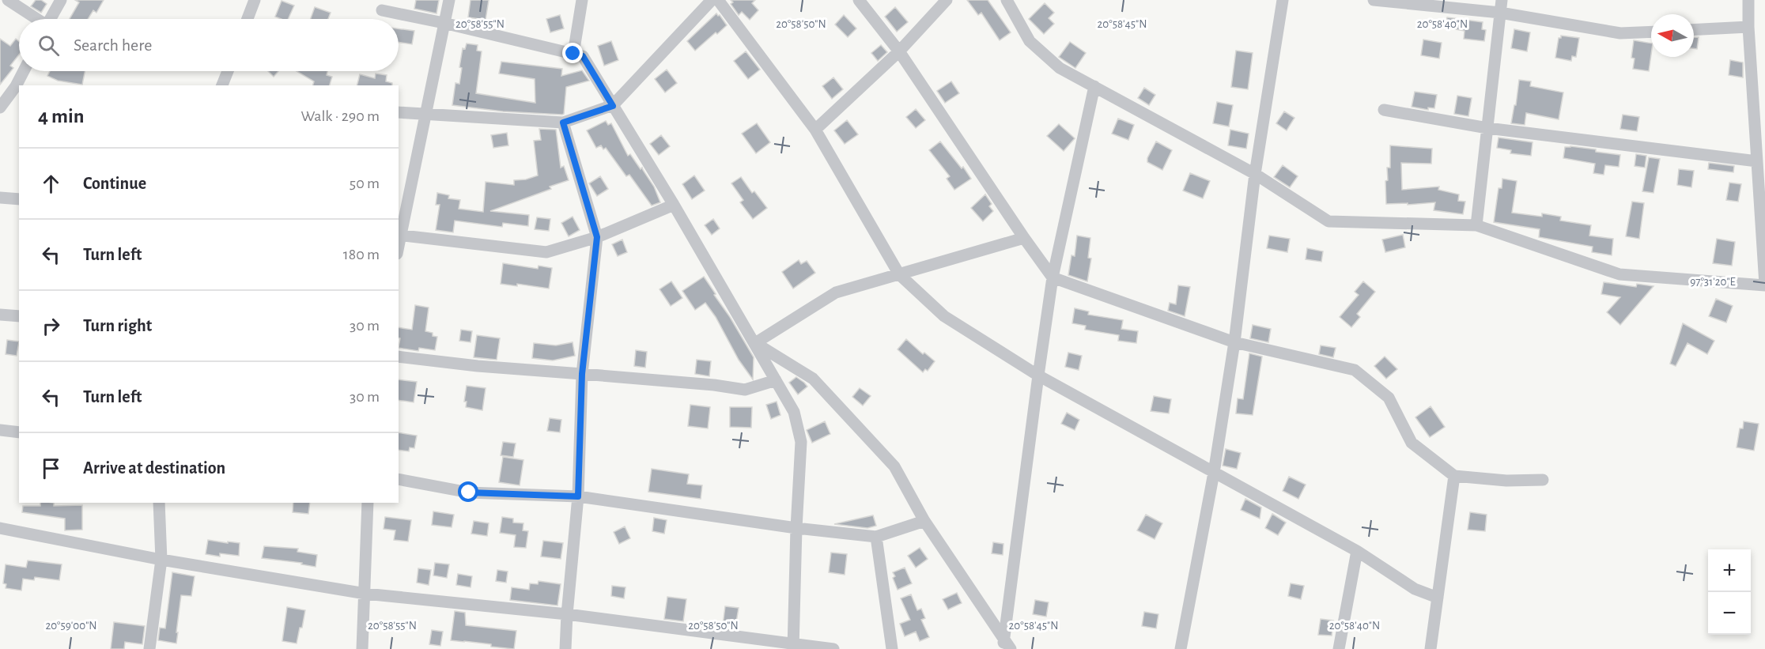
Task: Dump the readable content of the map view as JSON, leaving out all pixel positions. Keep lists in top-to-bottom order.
{
  "north": "left",
  "page": {
    "search": "Search here",
    "heading": ["4 min", "Walk · 290 m"],
    "list": [
      ["Continue", "50 m"],
      ["Turn left", "180 m"],
      ["Turn right", "30 m"],
      ["Turn left", "30 m"],
      "Arrive at destination"
    ],
    "map_buttons": ["+", "−"]
  },
  "coordinates": [
    "20°58'55\"N",
    "20°58'50\"N",
    "20°58'45\"N",
    "20°58'40\"N",
    "97°31'20\"E",
    "20°59'00\"N"
  ]
}
